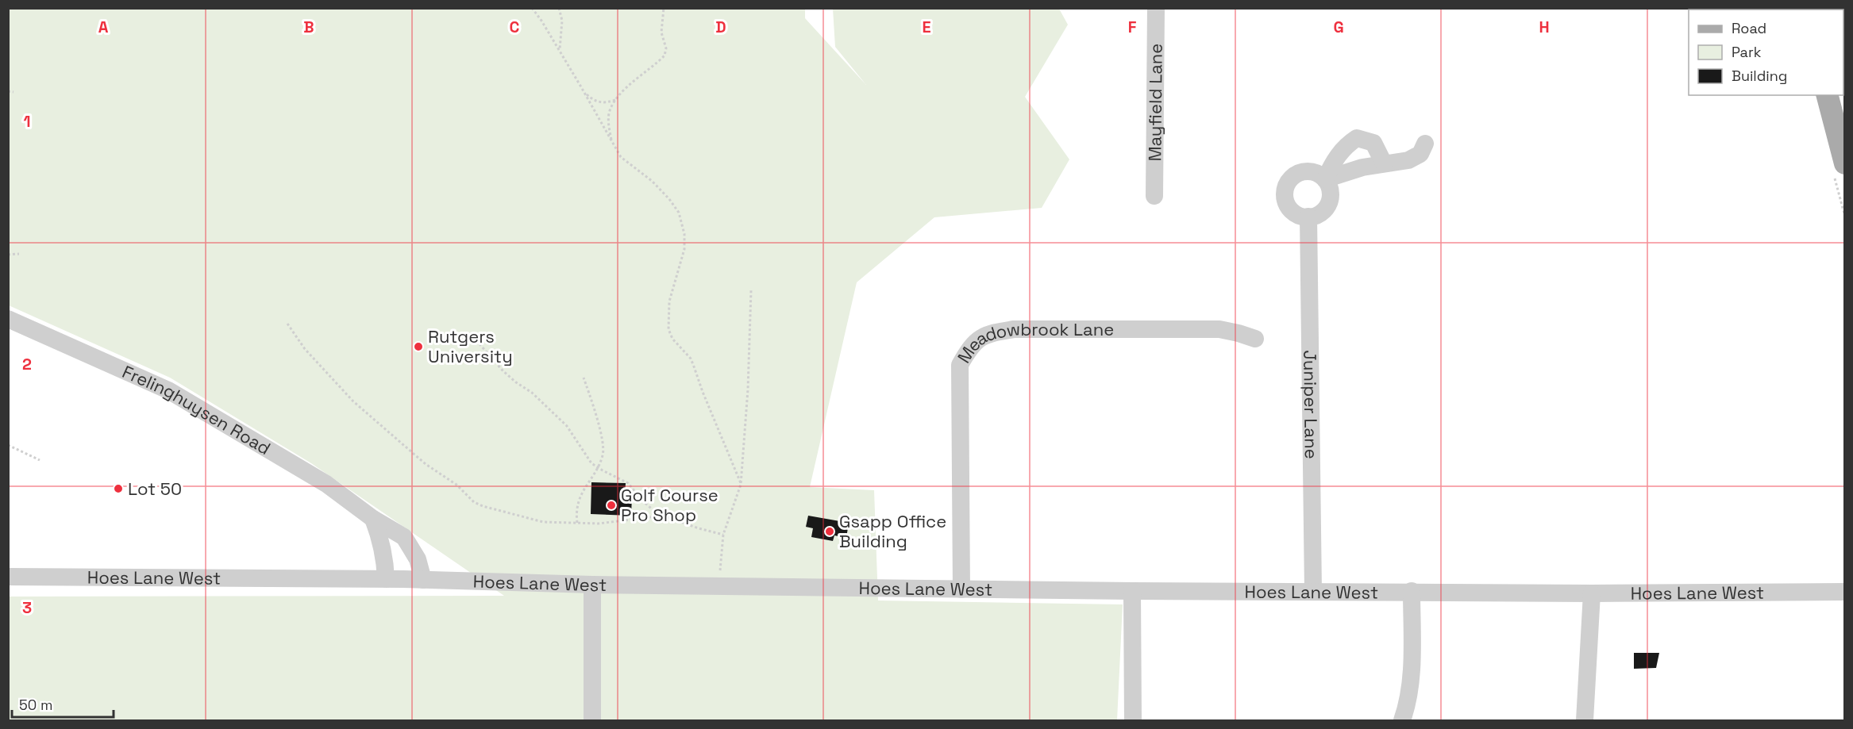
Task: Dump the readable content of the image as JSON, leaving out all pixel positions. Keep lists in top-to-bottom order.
{
  "streets": {
    "street": [
      "Mayfield Lane",
      "Meadowbrook Lane",
      "Juniper Lane",
      "Frelinghuysen Road",
      "Hoes Lane West"
    ]
  },
  "crossings": [
    ["Meadowbrook Lane", "Hoes Lane West"],
    ["Juniper Lane", "Hoes Lane West"],
    ["Frelinghuysen Road", "Hoes Lane West"]
  ],
  "places": [
    "Rutgers University",
    "Lot 50",
    "Golf Course Pro Shop",
    "Gsapp Office Building"
  ],
  "legend": ["Road", "Park", "Building"],
  "scale_bar": "50 m",
  "grid": {
    "columns": [
      "A",
      "B",
      "C",
      "D",
      "E",
      "F",
      "G",
      "H"
    ],
    "rows": ["1", "2", "3"]
  }
}
